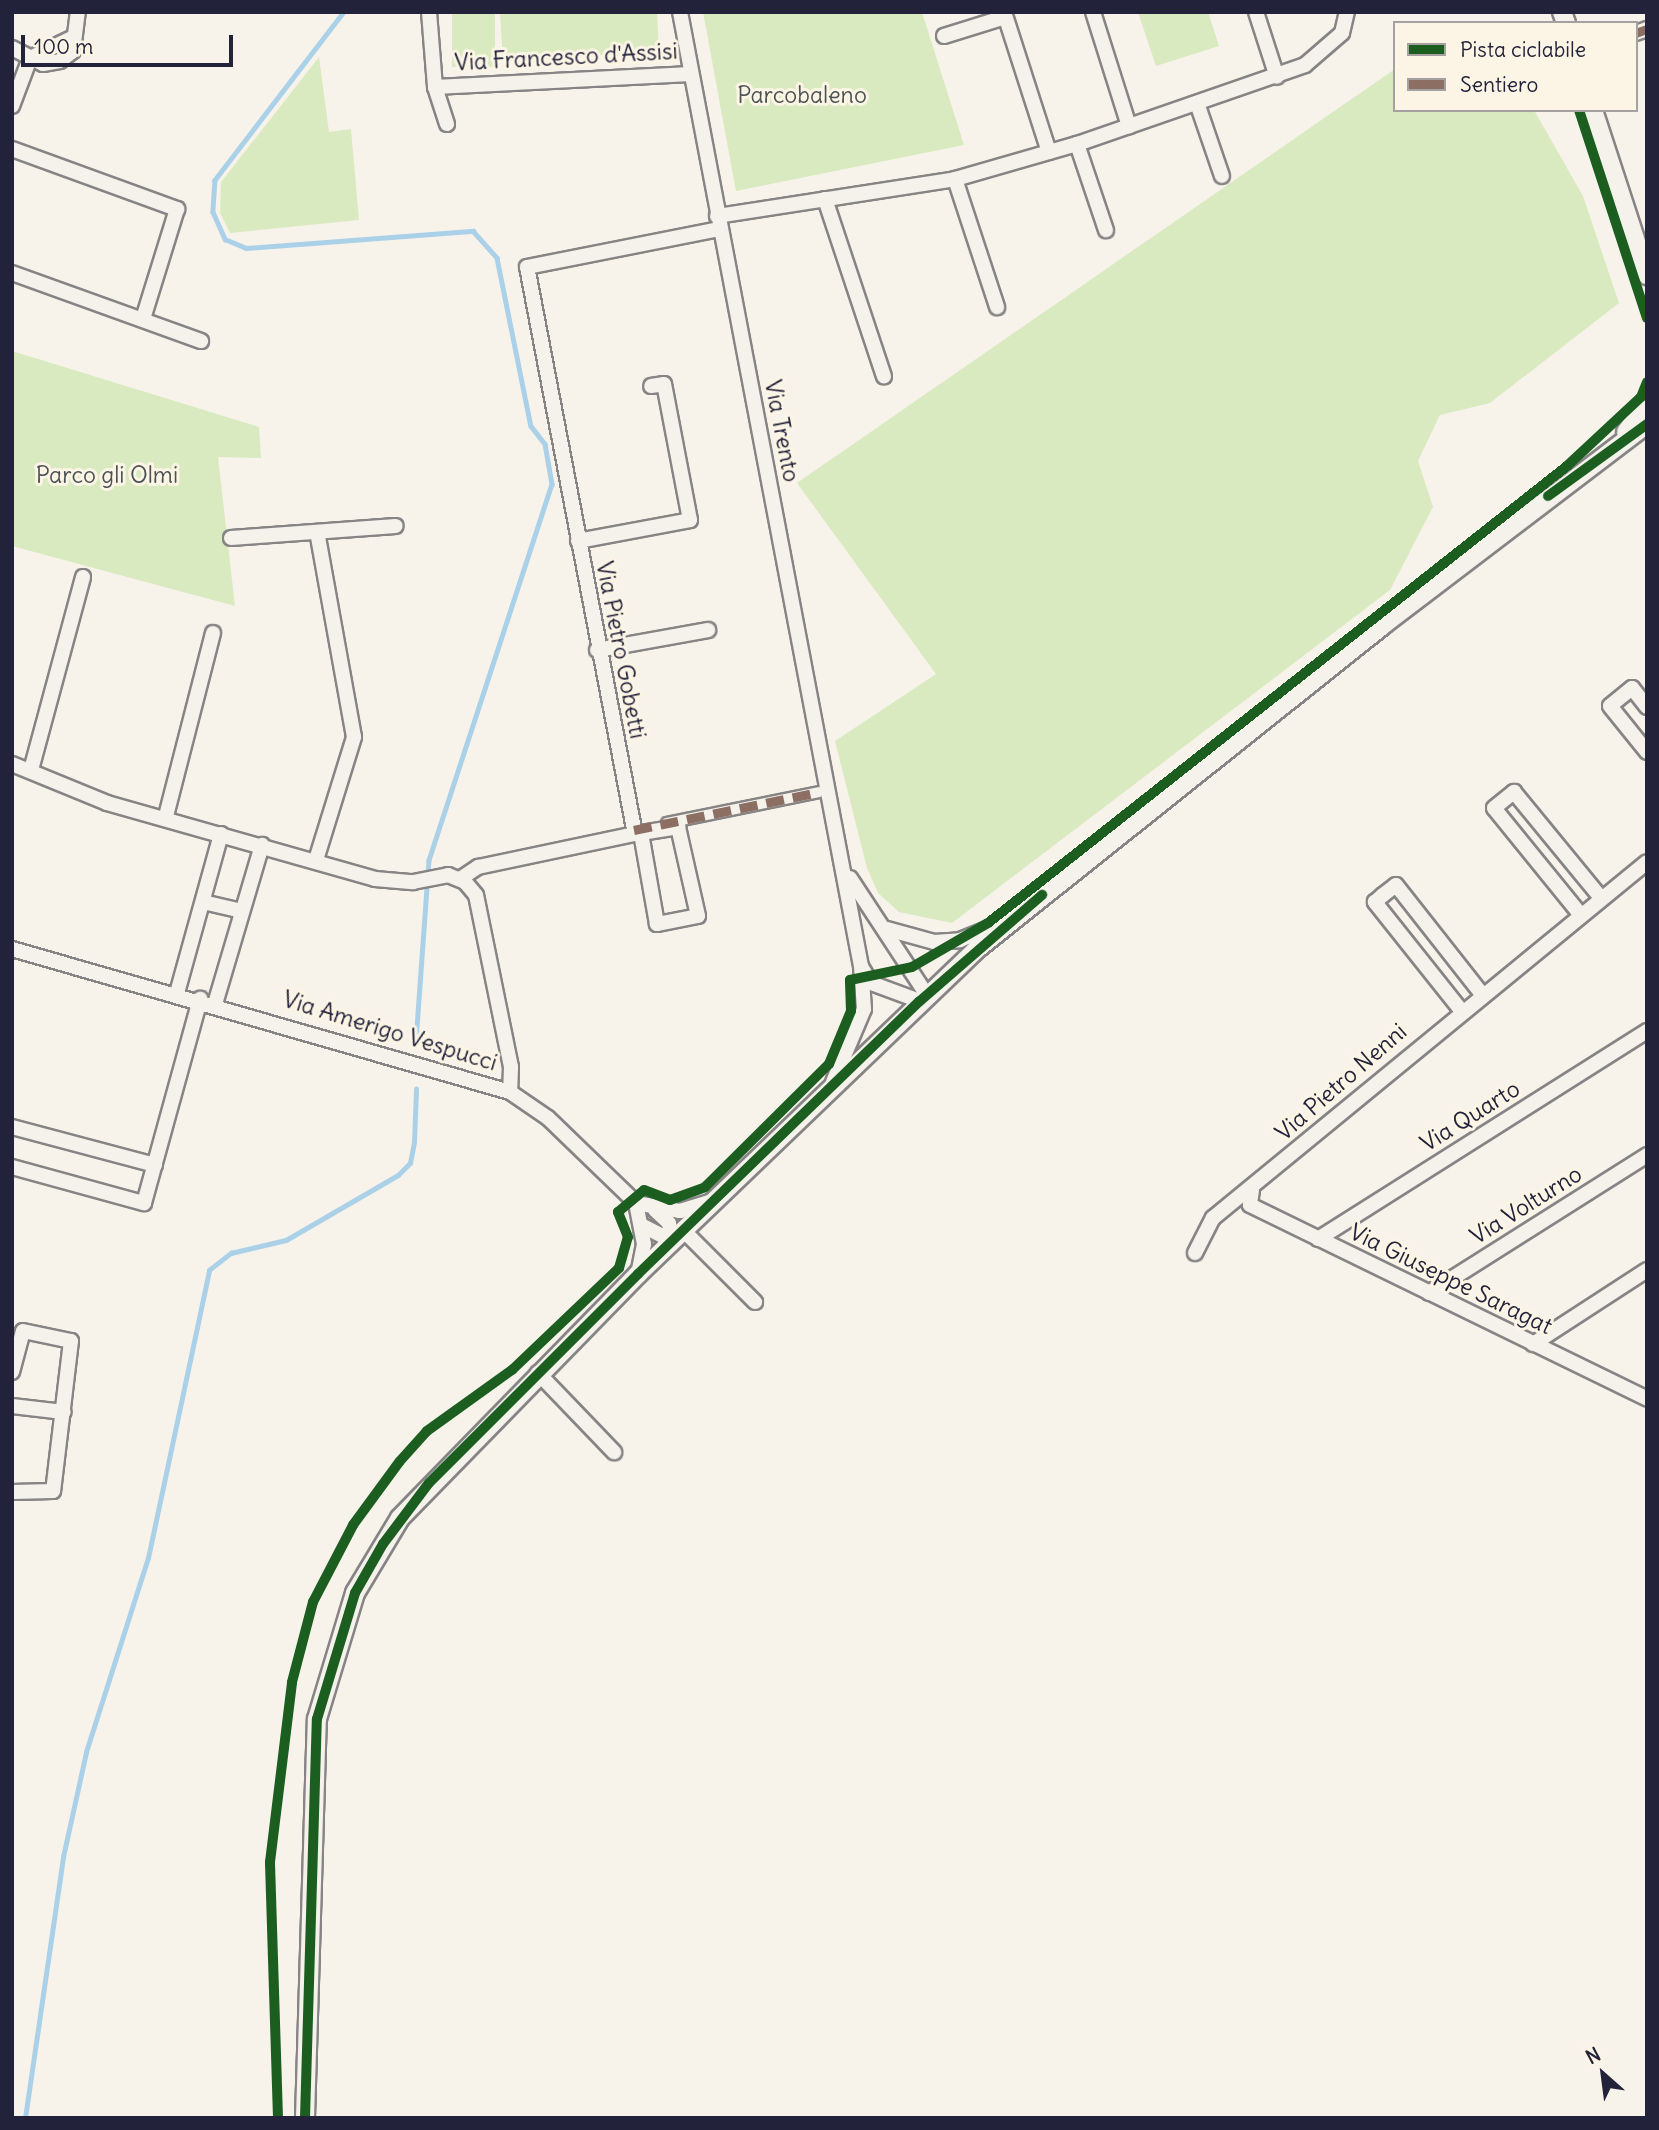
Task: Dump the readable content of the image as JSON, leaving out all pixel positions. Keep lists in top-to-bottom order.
{
  "streets": {
    "street": [
      "Via Francesco d'Assisi",
      "Via Trento",
      "Via Pietro Gobetti",
      "Via Amerigo Vespucci",
      "Via Pietro Nenni",
      "Via Quarto",
      "Via Volturno",
      "Via Giuseppe Saragat"
    ]
  },
  "crossings": [
    ["Via Francesco d'Assisi", "Via Trento"],
    ["Via Trento", "Via Pietro Gobetti"],
    ["Via Pietro Nenni", "Via Giuseppe Saragat"],
    ["Via Quarto", "Via Giuseppe Saragat"],
    ["Via Volturno", "Via Giuseppe Saragat"]
  ],
  "parks": ["Parcobaleno", "Parco gli Olmi"],
  "legend": ["Pista ciclabile", "Sentiero"],
  "scale_bar": "100 m",
  "north": "top left"
}
